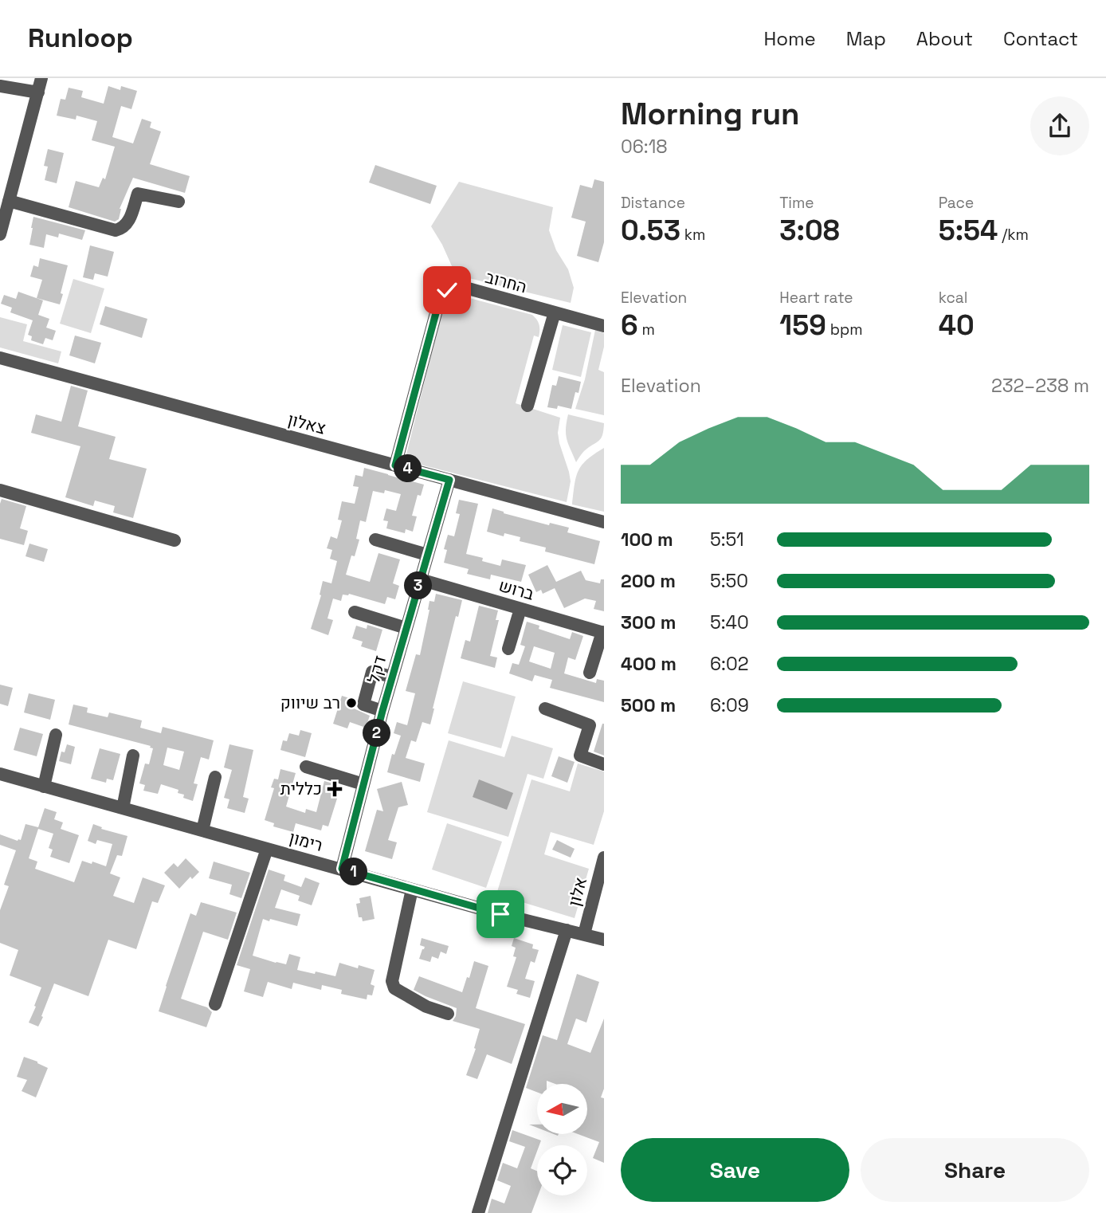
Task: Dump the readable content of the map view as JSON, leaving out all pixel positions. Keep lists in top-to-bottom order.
{
  "streets": {
    "street": [
      "החרוב",
      "צאלון",
      "ברוש",
      "דקל",
      "רימון",
      "אלון"
    ]
  },
  "crossings": [
    ["החרוב", "צאלון"],
    ["צאלון", "דקל"],
    ["ברוש", "דקל"],
    ["דקל", "רימון"],
    ["רימון", "אלון"]
  ],
  "places": {
    "other": ["רב שיווק"],
    "health": ["כללית"]
  },
  "north": "left",
  "page": {
    "header": "Runloop",
    "nav": [
      "Home",
      "Map",
      "About",
      "Contact"
    ],
    "heading": ["Morning run", "06:18"],
    "stats": [
      ["Distance", "0.53 km"],
      ["Time", "3:08"],
      ["Pace", "5:54 /km"],
      ["Elevation", "6 m"],
      ["Heart rate", "159 bpm"],
      ["kcal", "40"]
    ],
    "chart": ["Elevation", "232–238 m"],
    "pins": [
      "4",
      "3",
      "2",
      "1"
    ],
    "list": [
      {
        "name": "100 m",
        "note": "5:51"
      },
      {
        "name": "200 m",
        "note": "5:50"
      },
      {
        "name": "300 m",
        "note": "5:40"
      },
      {
        "name": "400 m",
        "note": "6:02"
      },
      {
        "name": "500 m",
        "note": "6:09"
      }
    ],
    "buttons": ["Save", "Share"]
  }
}
